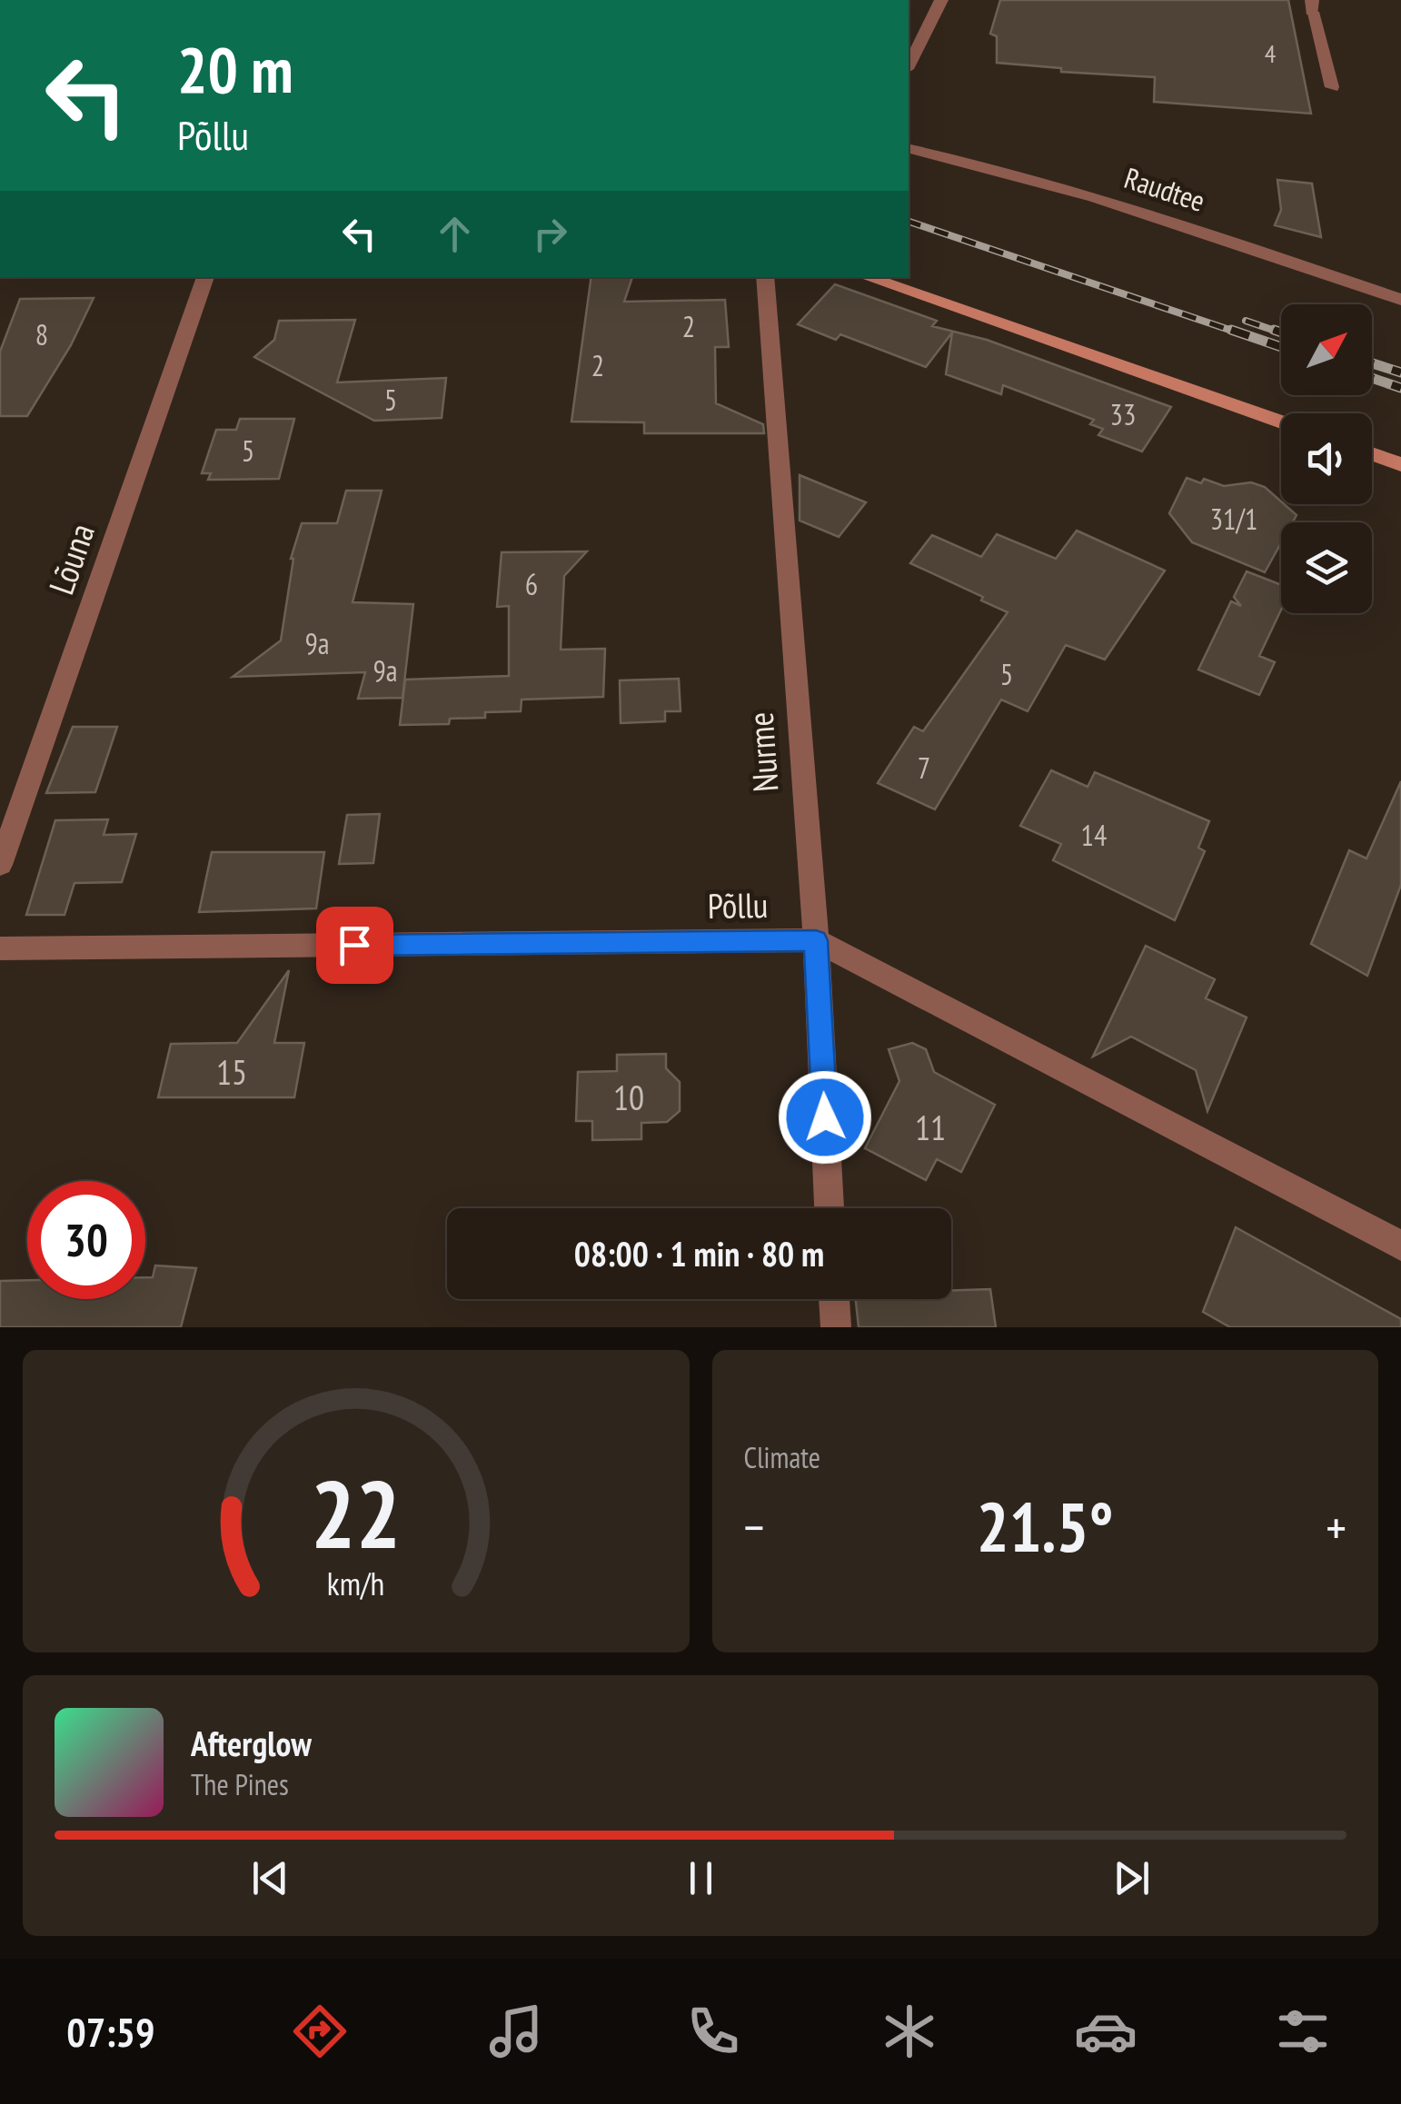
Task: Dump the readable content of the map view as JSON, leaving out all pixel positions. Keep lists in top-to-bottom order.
{
  "streets": {
    "street": [
      "Raudtee",
      "Lõuna",
      "Nurme",
      "Põllu"
    ]
  },
  "crossings": [
    ["Nurme", "Põllu"]
  ],
  "house_numbers": [
    "4",
    "2",
    "8",
    "2",
    "5",
    "33",
    "5",
    "31/1",
    "6",
    "9a",
    "9a",
    "5",
    "7",
    "14",
    "15",
    "10",
    "11"
  ],
  "north": "top right",
  "page": {
    "turn": ["20 m", "Põllu"],
    "limit": "30",
    "trip": "08:00 · 1 min · 80 m",
    "tile": "Climate",
    "heat": ["−", "21.5°", "+"],
    "song": ["Afterglow", "The Pines"],
    "tabs": "07:59",
    "gauge": ["22", "km/h"]
  }
}
